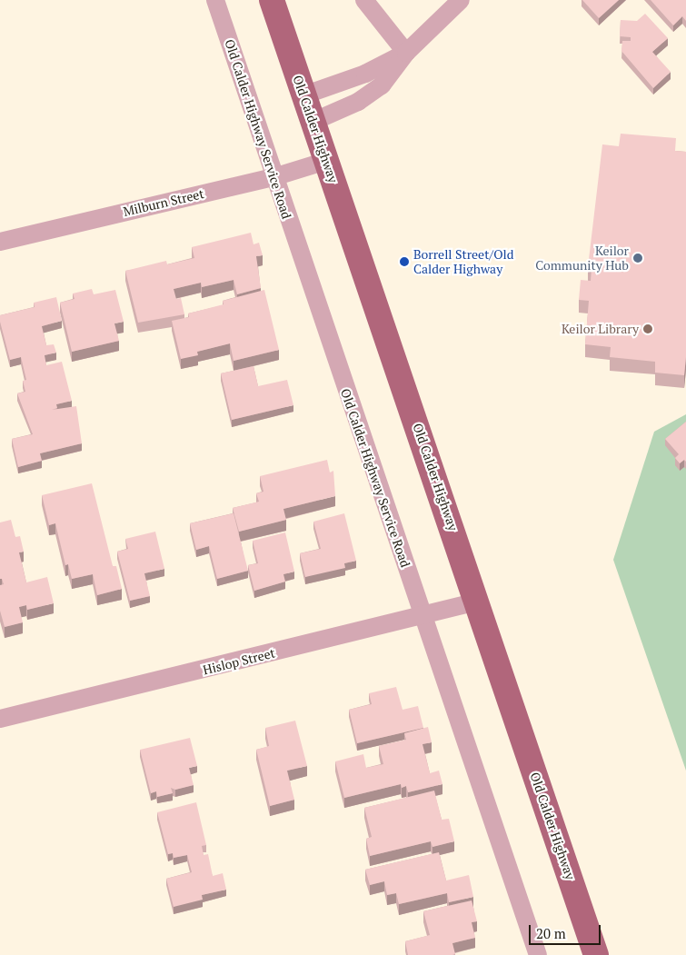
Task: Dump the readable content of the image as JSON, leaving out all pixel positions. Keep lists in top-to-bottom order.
{
  "streets": {
    "main road": ["Old Calder Highway"],
    "street": ["Old Calder Highway Service Road", "Milburn Street", "Hislop Street"]
  },
  "crossings": [
    ["Old Calder Highway Service Road", "Milburn Street"],
    ["Old Calder Highway Service Road", "Hislop Street"],
    ["Old Calder Highway", "Milburn Street"],
    ["Old Calder Highway", "Hislop Street"]
  ],
  "places": ["Keilor Community Hub", "Borrell Street/Old Calder Highway", "Keilor Library"],
  "scale_bar": "20 m"
}
